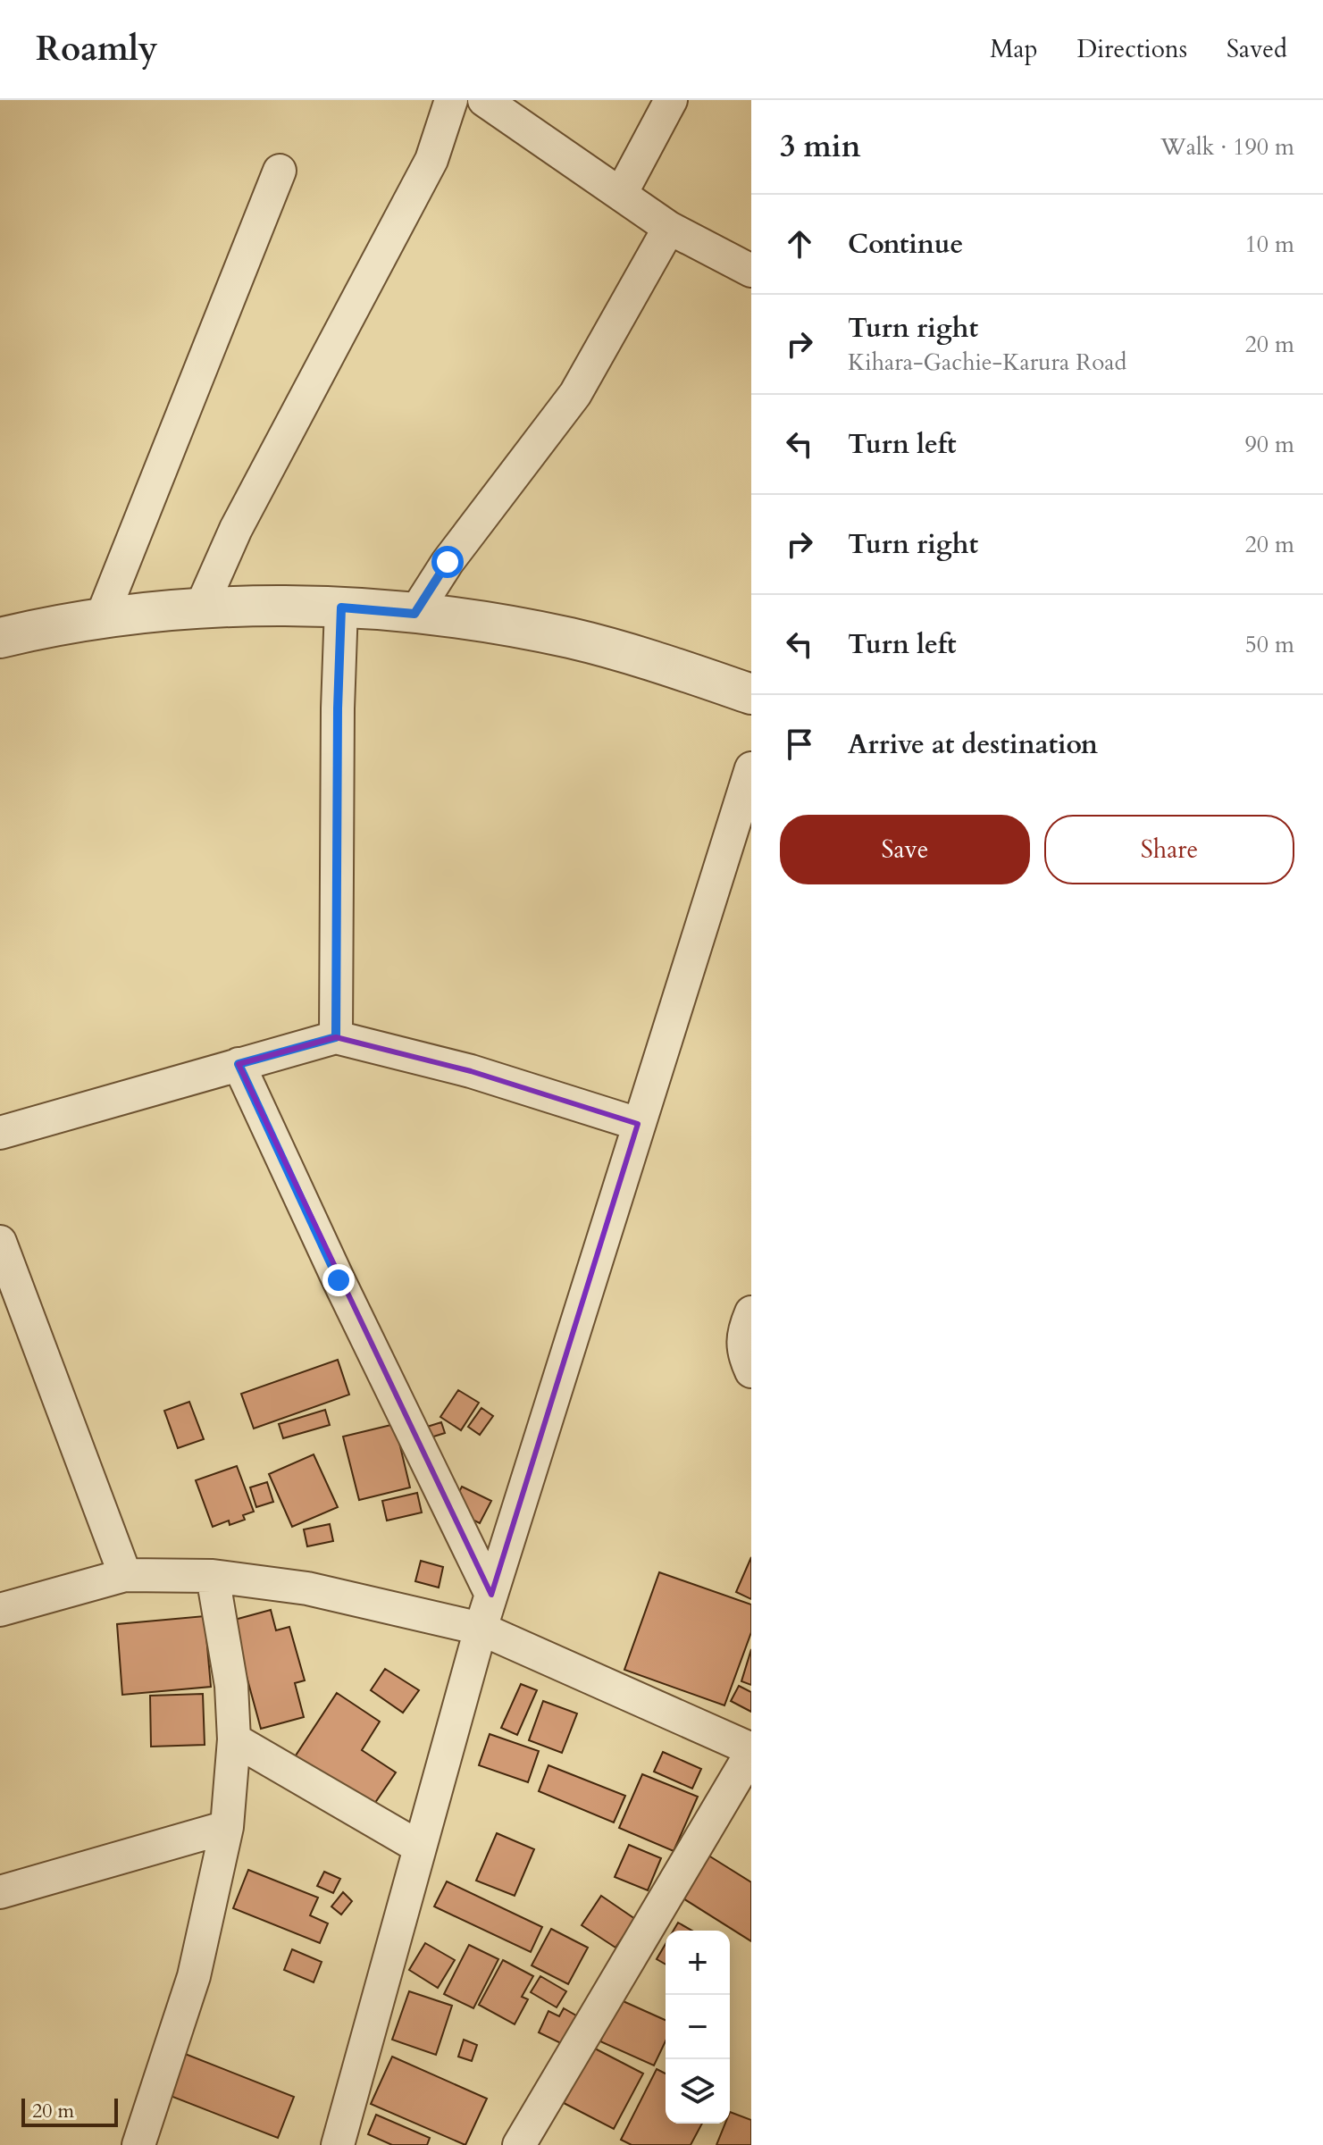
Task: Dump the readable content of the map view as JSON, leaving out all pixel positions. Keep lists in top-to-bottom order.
{
  "scale_bar": "20 m",
  "page": {
    "header": "Roamly",
    "nav": ["Map", "Directions", "Saved"],
    "heading": ["3 min", "Walk · 190 m"],
    "list": [
      ["Continue", "10 m"],
      ["Turn right", "Kihara-Gachie-Karura Road", "20 m"],
      ["Turn left", "90 m"],
      ["Turn right", "20 m"],
      ["Turn left", "50 m"],
      "Arrive at destination"
    ],
    "buttons": ["Save", "Share"],
    "map_buttons": ["+", "−"],
    "scale": "20 m"
  }
}
